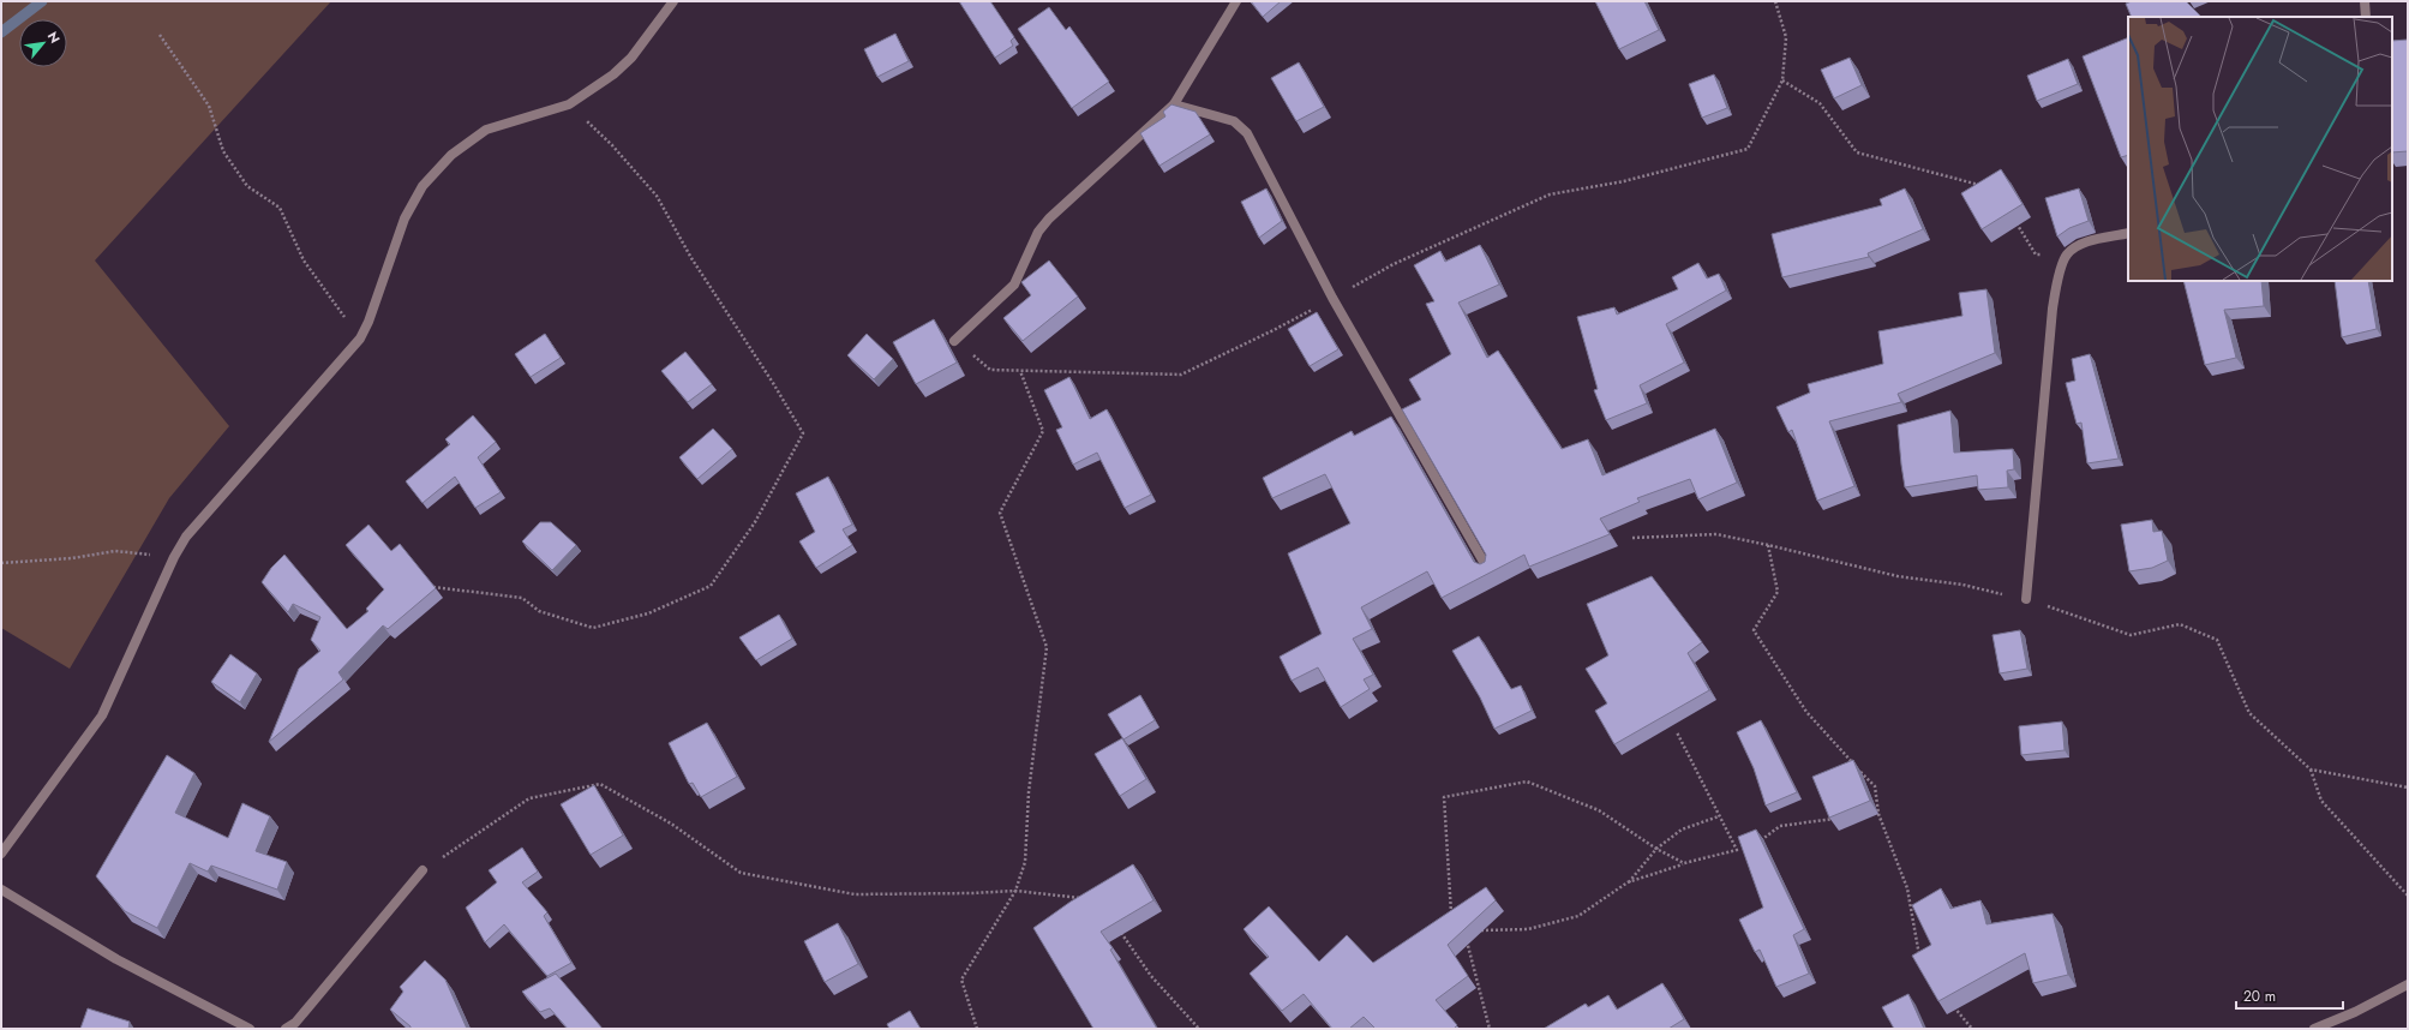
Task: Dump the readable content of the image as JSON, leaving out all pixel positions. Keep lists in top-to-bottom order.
{
  "scale_bar": "20 m",
  "north": "top right"
}
